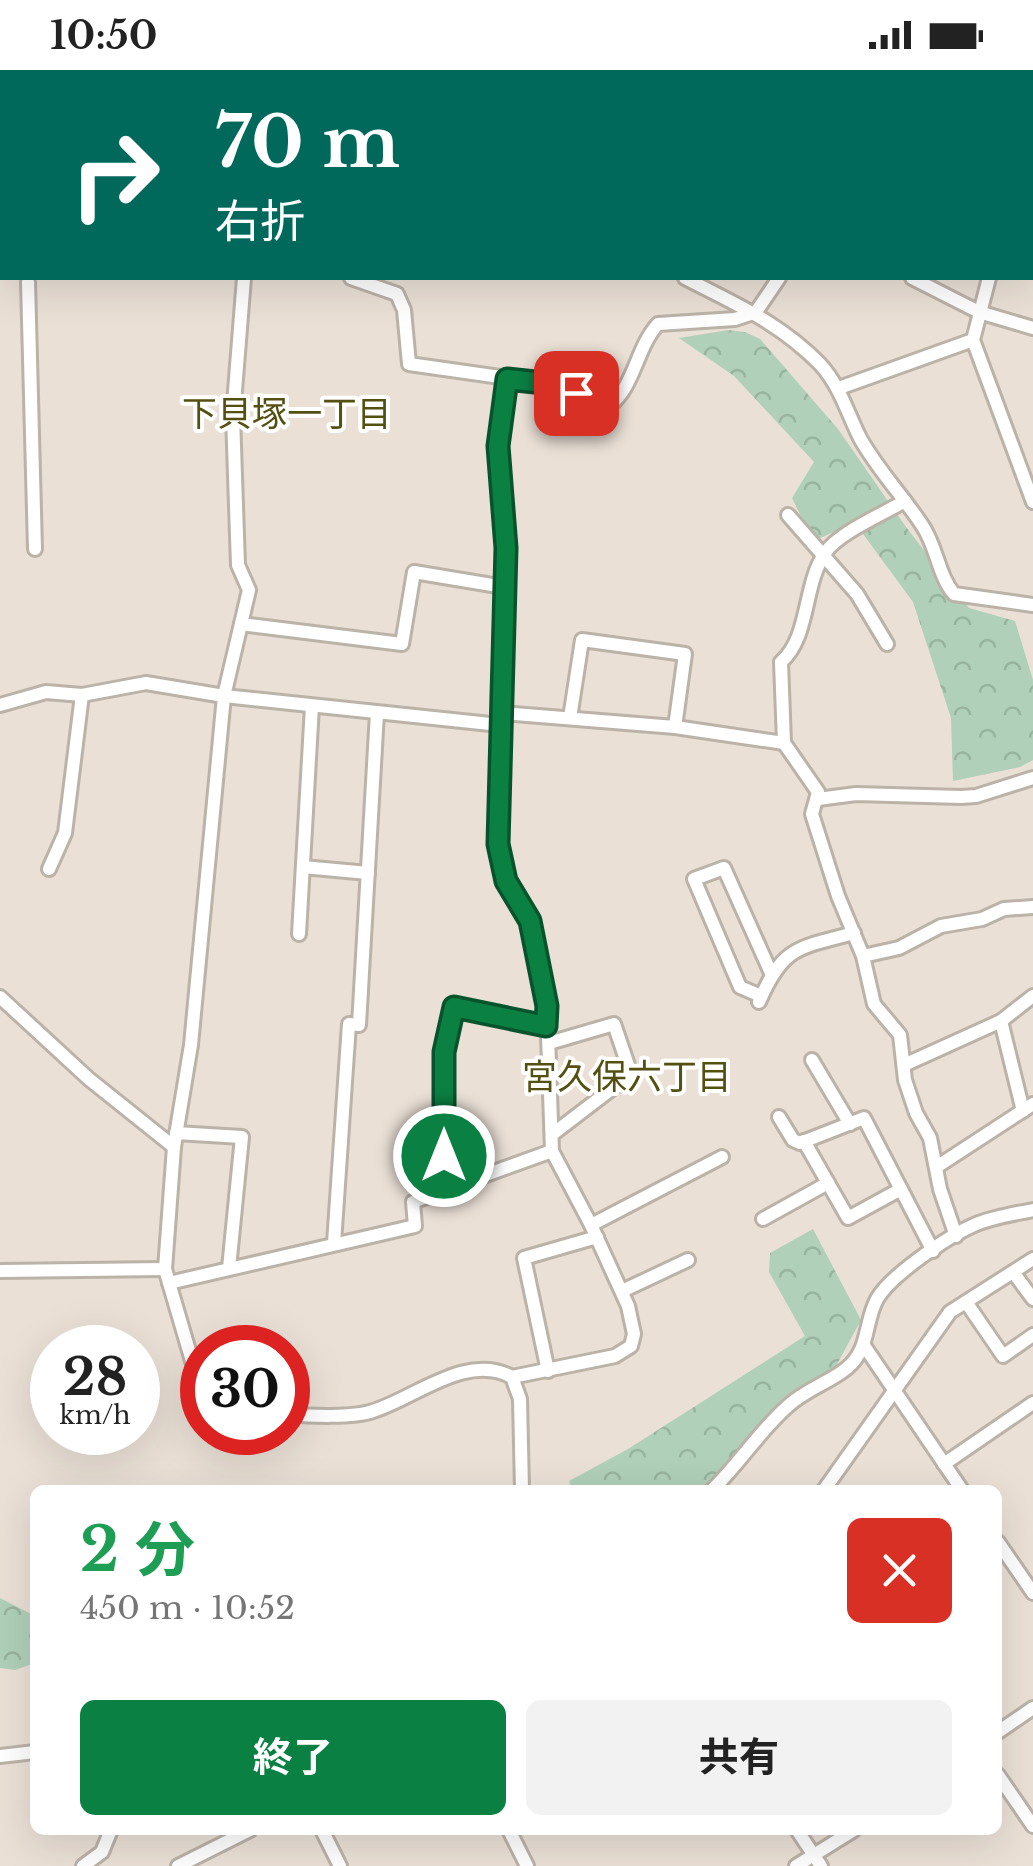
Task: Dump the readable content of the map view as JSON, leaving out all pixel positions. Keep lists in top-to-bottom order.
{
  "districts": ["下貝塚一丁目", "宮久保六丁目"],
  "page": {
    "status": "10:50",
    "turn": ["70 m", "右折"],
    "speed": "28 km/h",
    "limit": "30",
    "heading": ["2 分", "450 m · 10:52"],
    "buttons": ["終了", "共有"]
  }
}
